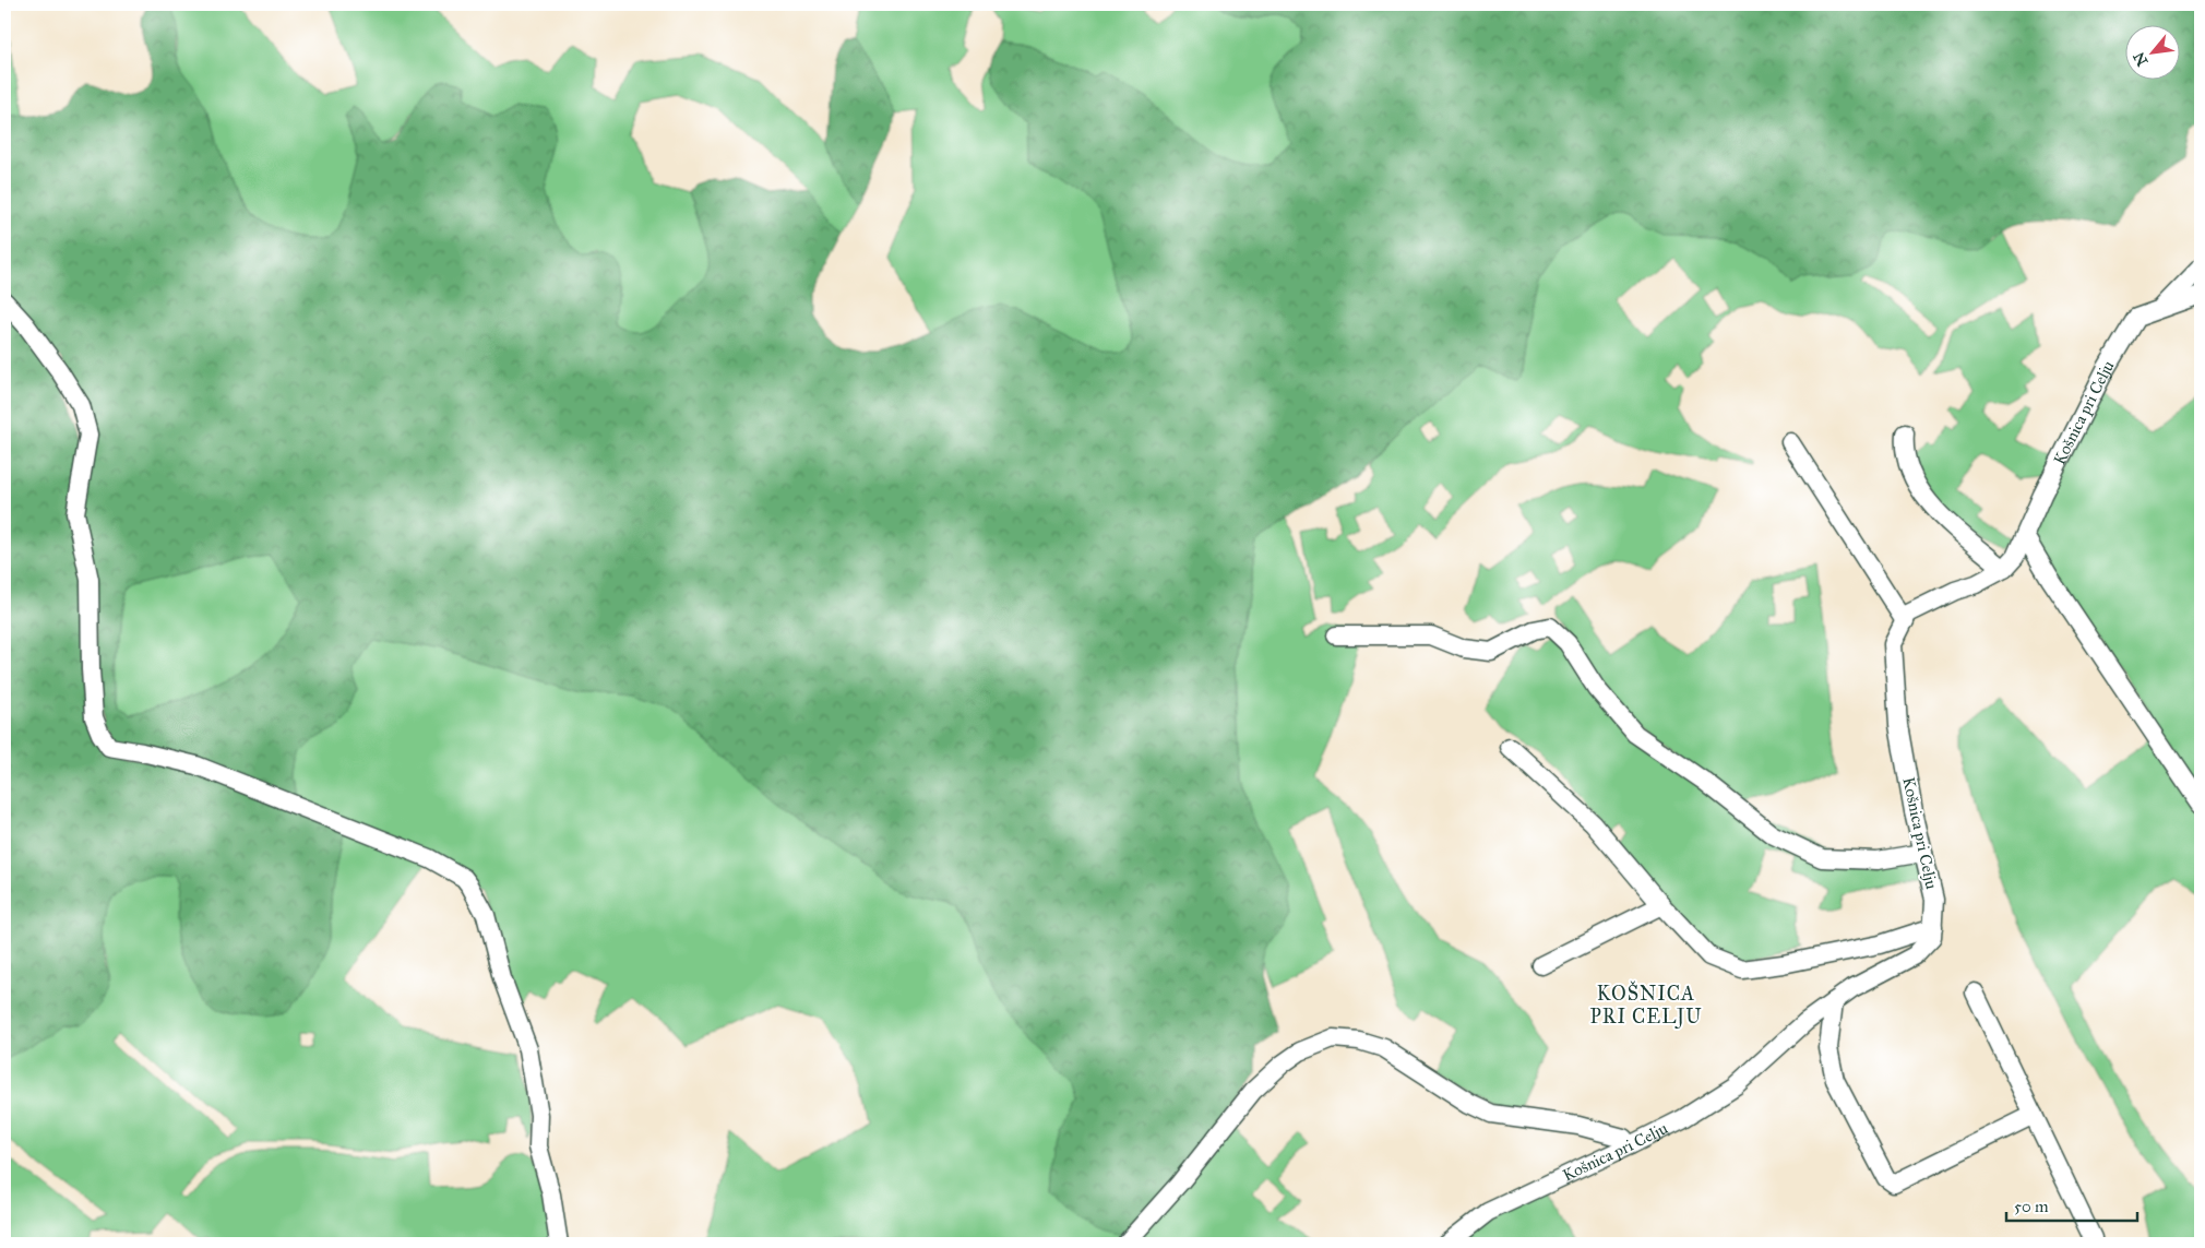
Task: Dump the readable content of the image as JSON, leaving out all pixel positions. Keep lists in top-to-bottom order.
{
  "streets": {
    "street": ["Košnica pri Celju"]
  },
  "districts": ["KOŠNICA PRI CELJU"],
  "scale_bar": "50 m",
  "north": "bottom left"
}
